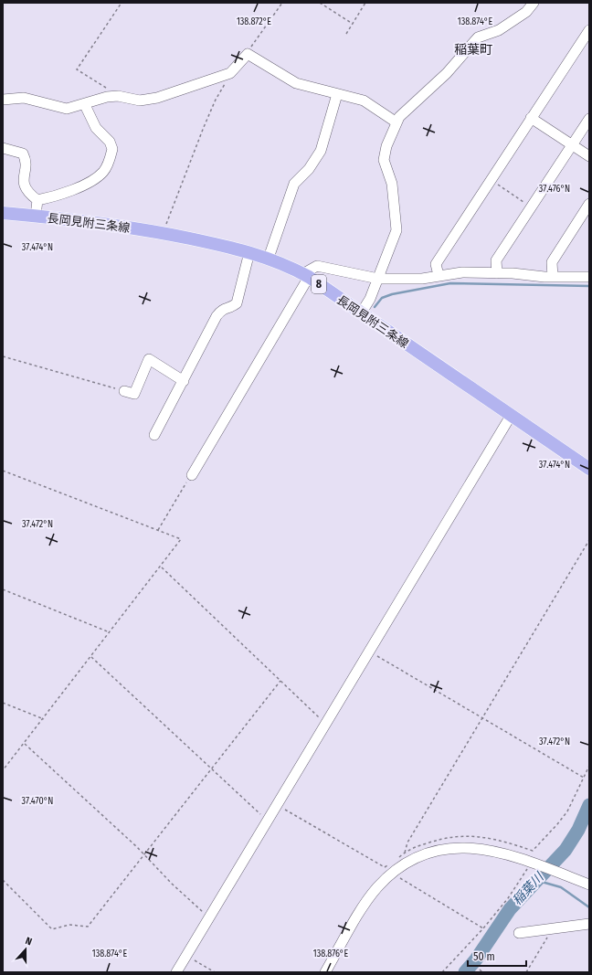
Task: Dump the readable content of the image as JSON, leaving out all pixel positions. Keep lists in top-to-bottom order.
{
  "streets": {
    "main road": ["長岡見附三条線", "8"]
  },
  "districts": ["稲葉町"],
  "water": ["稲葉川"],
  "scale_bar": "50 m",
  "north": "top",
  "coordinates": [
    "138.872°E",
    "138.874°E",
    "37.476°N",
    "37.474°N",
    "37.472°N",
    "37.470°N",
    "138.876°E"
  ]
}
